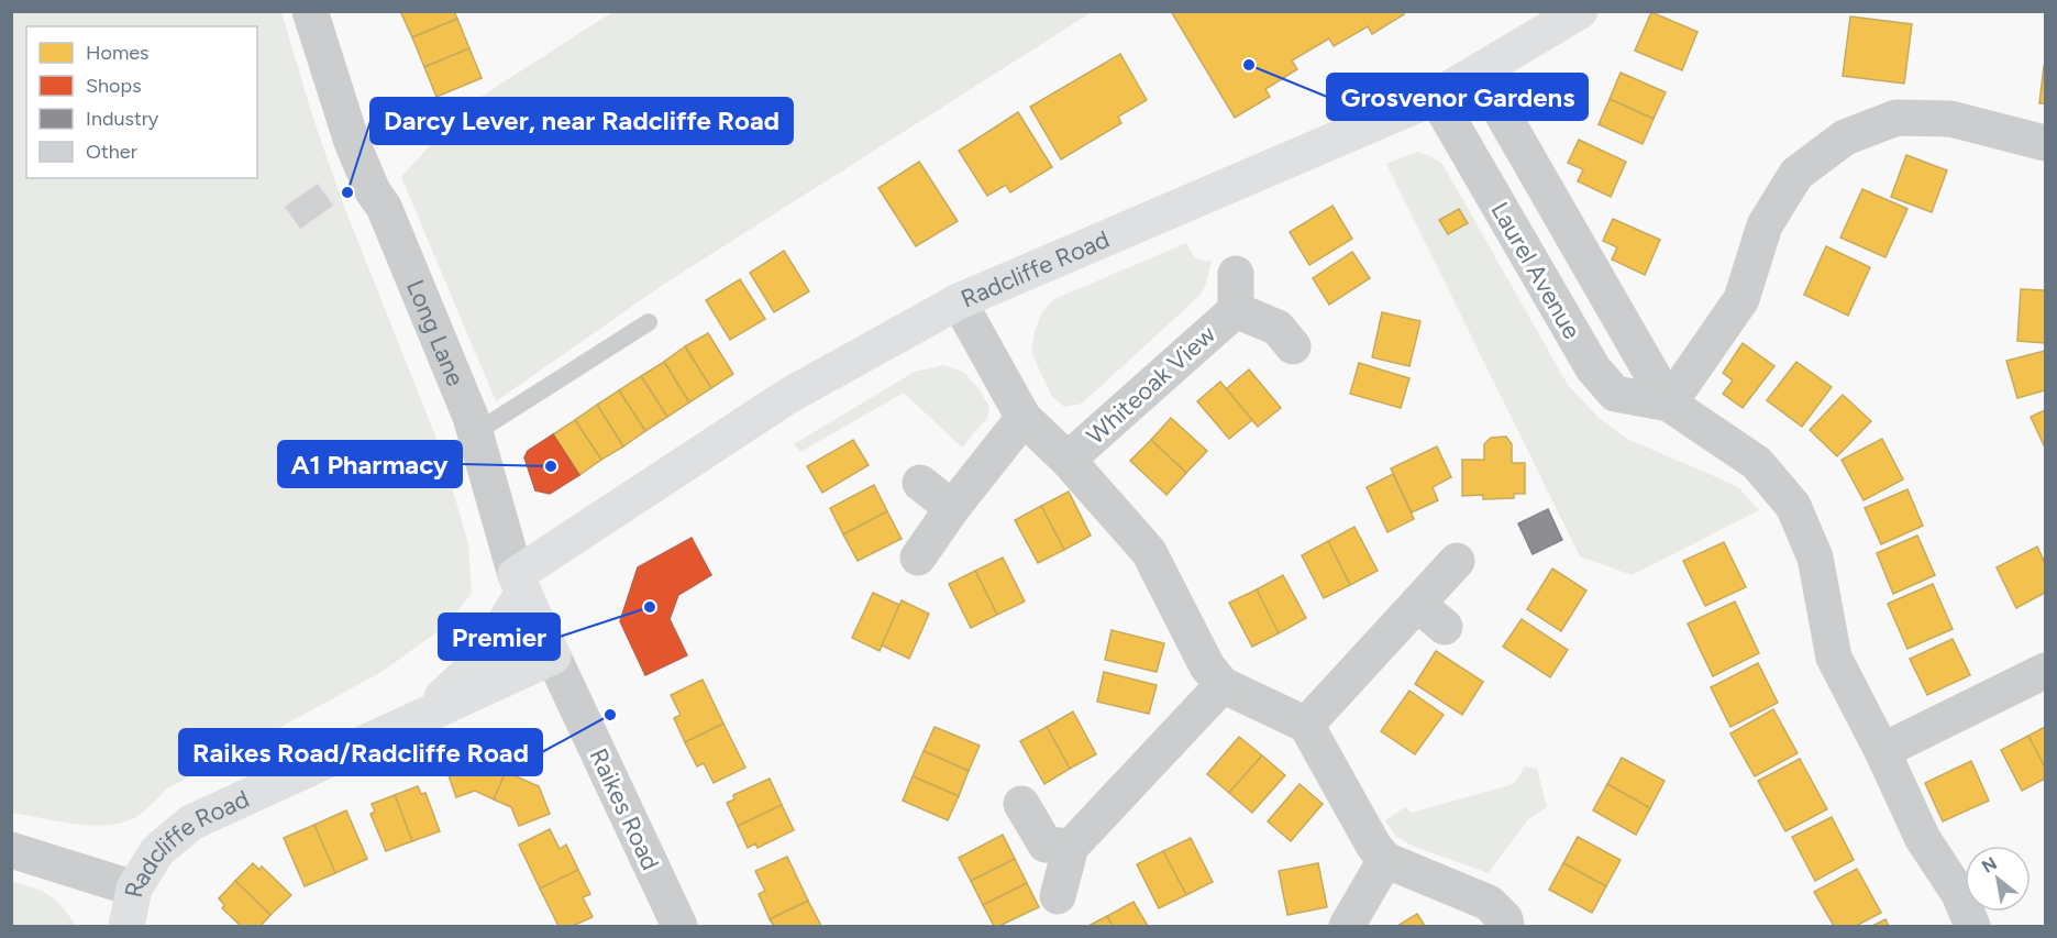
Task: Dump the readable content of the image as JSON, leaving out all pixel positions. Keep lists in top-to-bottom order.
{
  "streets": {
    "main road": ["Radcliffe Road", "Long Lane"],
    "street": ["Laurel Avenue", "Whiteoak View", "Raikes Road"]
  },
  "crossings": [
    ["Radcliffe Road", "Laurel Avenue"],
    ["Radcliffe Road", "Long Lane"],
    ["Radcliffe Road", "Whiteoak View"],
    ["Radcliffe Road", "Raikes Road"],
    ["Long Lane", "Raikes Road"]
  ],
  "places": [
    "Grosvenor Gardens",
    "Darcy Lever, near Radcliffe Road",
    "A1 Pharmacy",
    "Premier",
    "Raikes Road/Radcliffe Road"
  ],
  "legend": [
    "Homes",
    "Shops",
    "Industry",
    "Other"
  ],
  "north": "top left"
}
